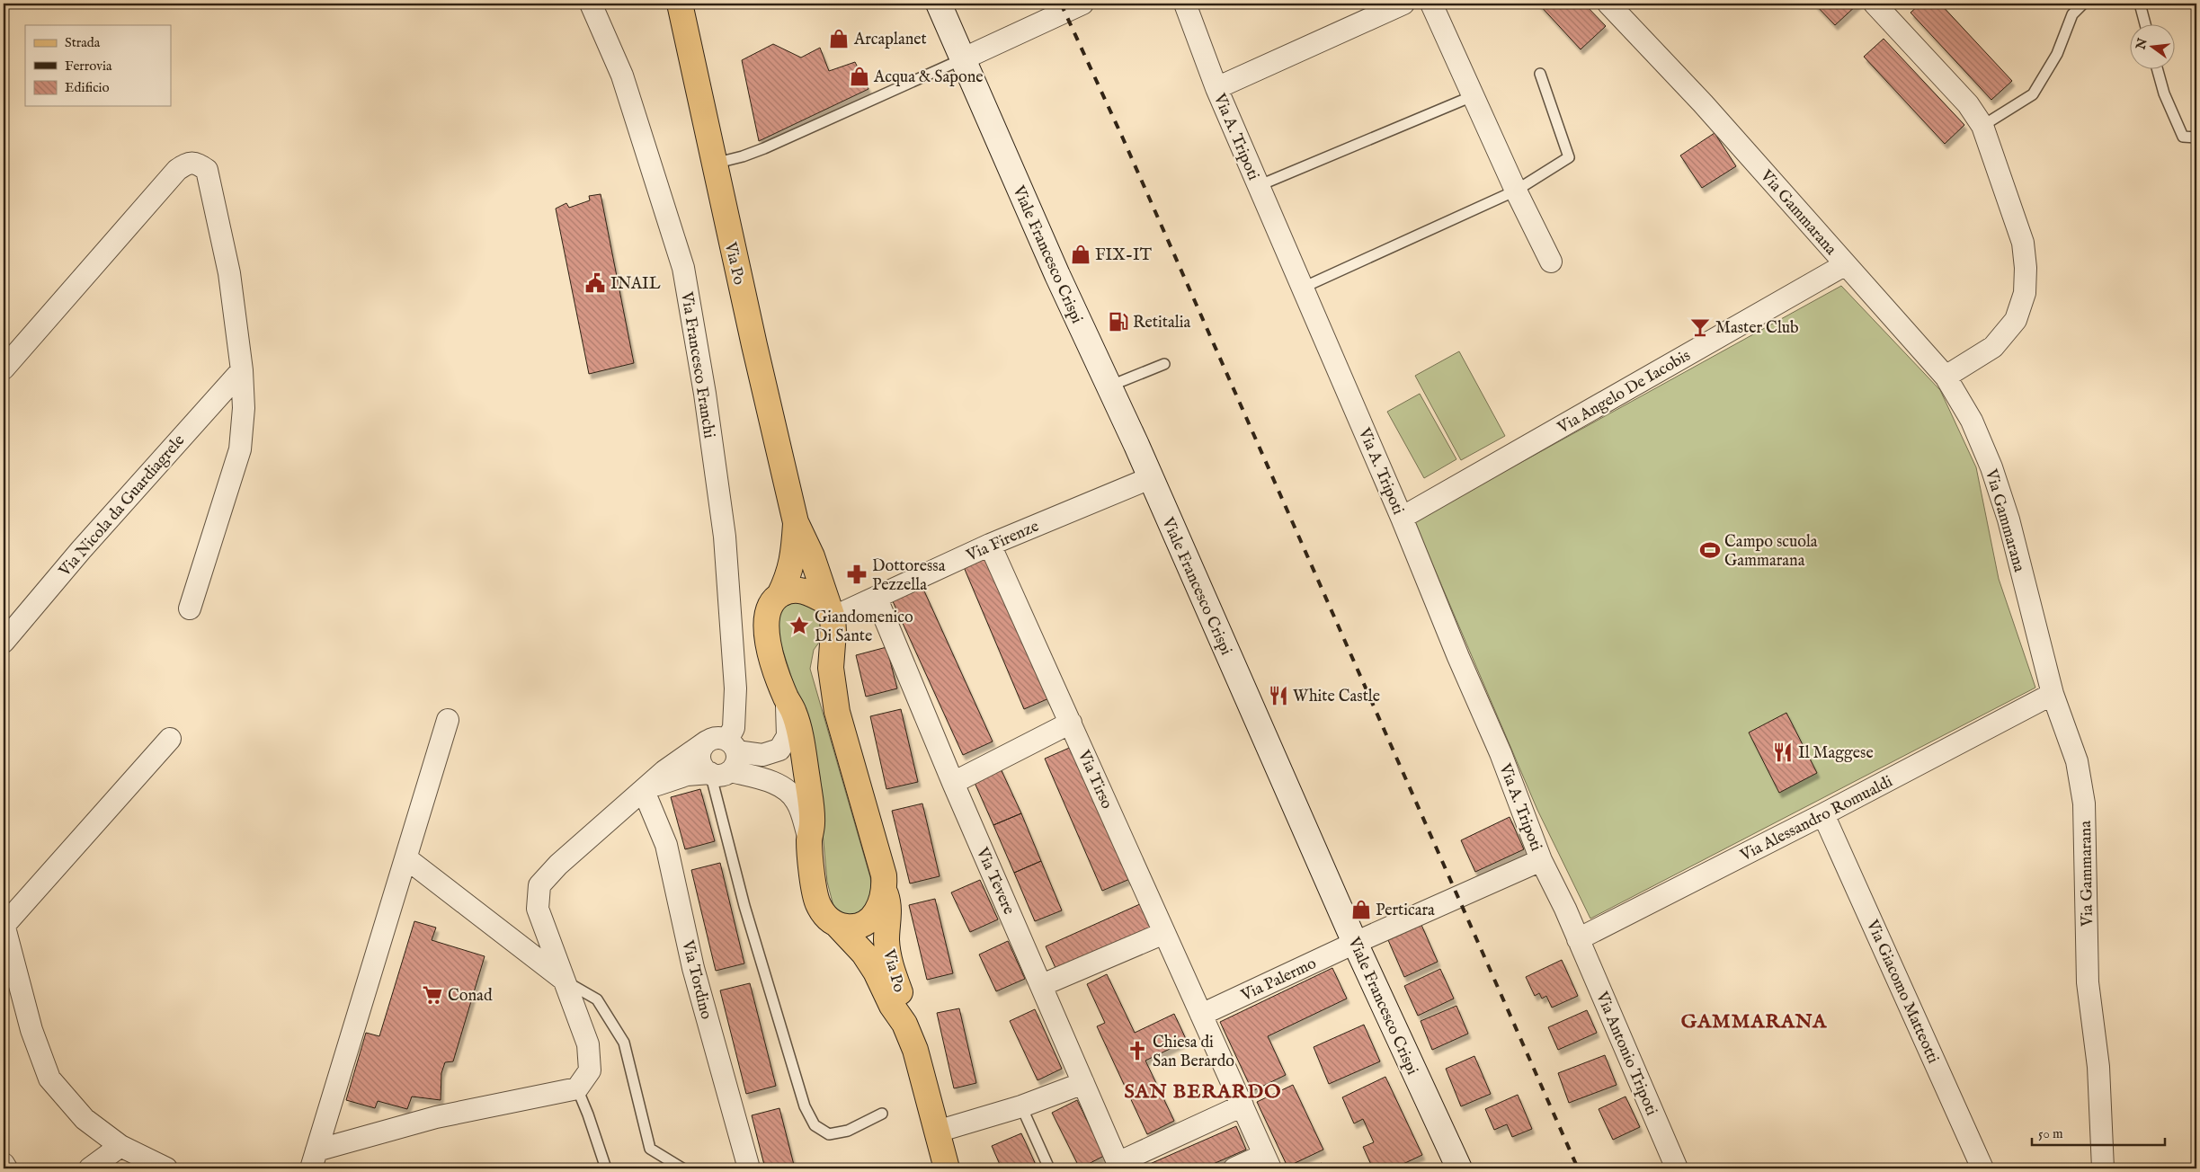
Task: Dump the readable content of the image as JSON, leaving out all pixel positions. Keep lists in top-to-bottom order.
{
  "streets": {
    "main road": ["Via Po"],
    "street": [
      "Via A. Tripoti",
      "Via Gammarana",
      "Viale Francesco Crispi",
      "Via Francesco Franchi",
      "Via Angelo De Iacobis",
      "Via Nicola da Guardiagrele",
      "Via Firenze",
      "Via Tirso",
      "Via Alessandro Romualdi",
      "Via Tevere",
      "Via Palermo",
      "Via Tordino",
      "Via Giacomo Matteotti",
      "Via Antonio Tripoti"
    ]
  },
  "crossings": [
    ["Via A. Tripoti", "Via Angelo De Iacobis"],
    ["Via A. Tripoti", "Via Alessandro Romualdi"],
    ["Via A. Tripoti", "Via Palermo"],
    ["Via A. Tripoti", "Via Antonio Tripoti"],
    ["Via Gammarana", "Via Angelo De Iacobis"],
    ["Via Gammarana", "Via Alessandro Romualdi"],
    ["Viale Francesco Crispi", "Via Firenze"],
    ["Viale Francesco Crispi", "Via Palermo"],
    ["Via Po", "Via Firenze"],
    ["Via Firenze", "Via Tirso"],
    ["Via Firenze", "Via Tevere"],
    ["Via Tirso", "Via Tevere"],
    ["Via Tirso", "Via Palermo"],
    ["Via Alessandro Romualdi", "Via Giacomo Matteotti"],
    ["Via Alessandro Romualdi", "Via Antonio Tripoti"]
  ],
  "districts": ["GAMMARANA", "SAN BERARDO"],
  "places": {
    "shop": [
      "Arcaplanet",
      "Acqua & Sapone",
      "FIX-IT",
      "Perticara"
    ],
    "public building": ["INAIL"],
    "fuel station": ["Retitalia"],
    "bar": ["Master Club"],
    "sports": ["Campo scuola Gammarana"],
    "pharmacy": ["Dottoressa Pezzella"],
    "place": ["Giandomenico Di Sante"],
    "restaurant": ["White Castle", "Il Maggese"],
    "supermarket": ["Conad"],
    "church": ["Chiesa di San Berardo"]
  },
  "legend": ["Strada", "Ferrovia", "Edificio"],
  "scale_bar": "50 m",
  "north": "left"
}
